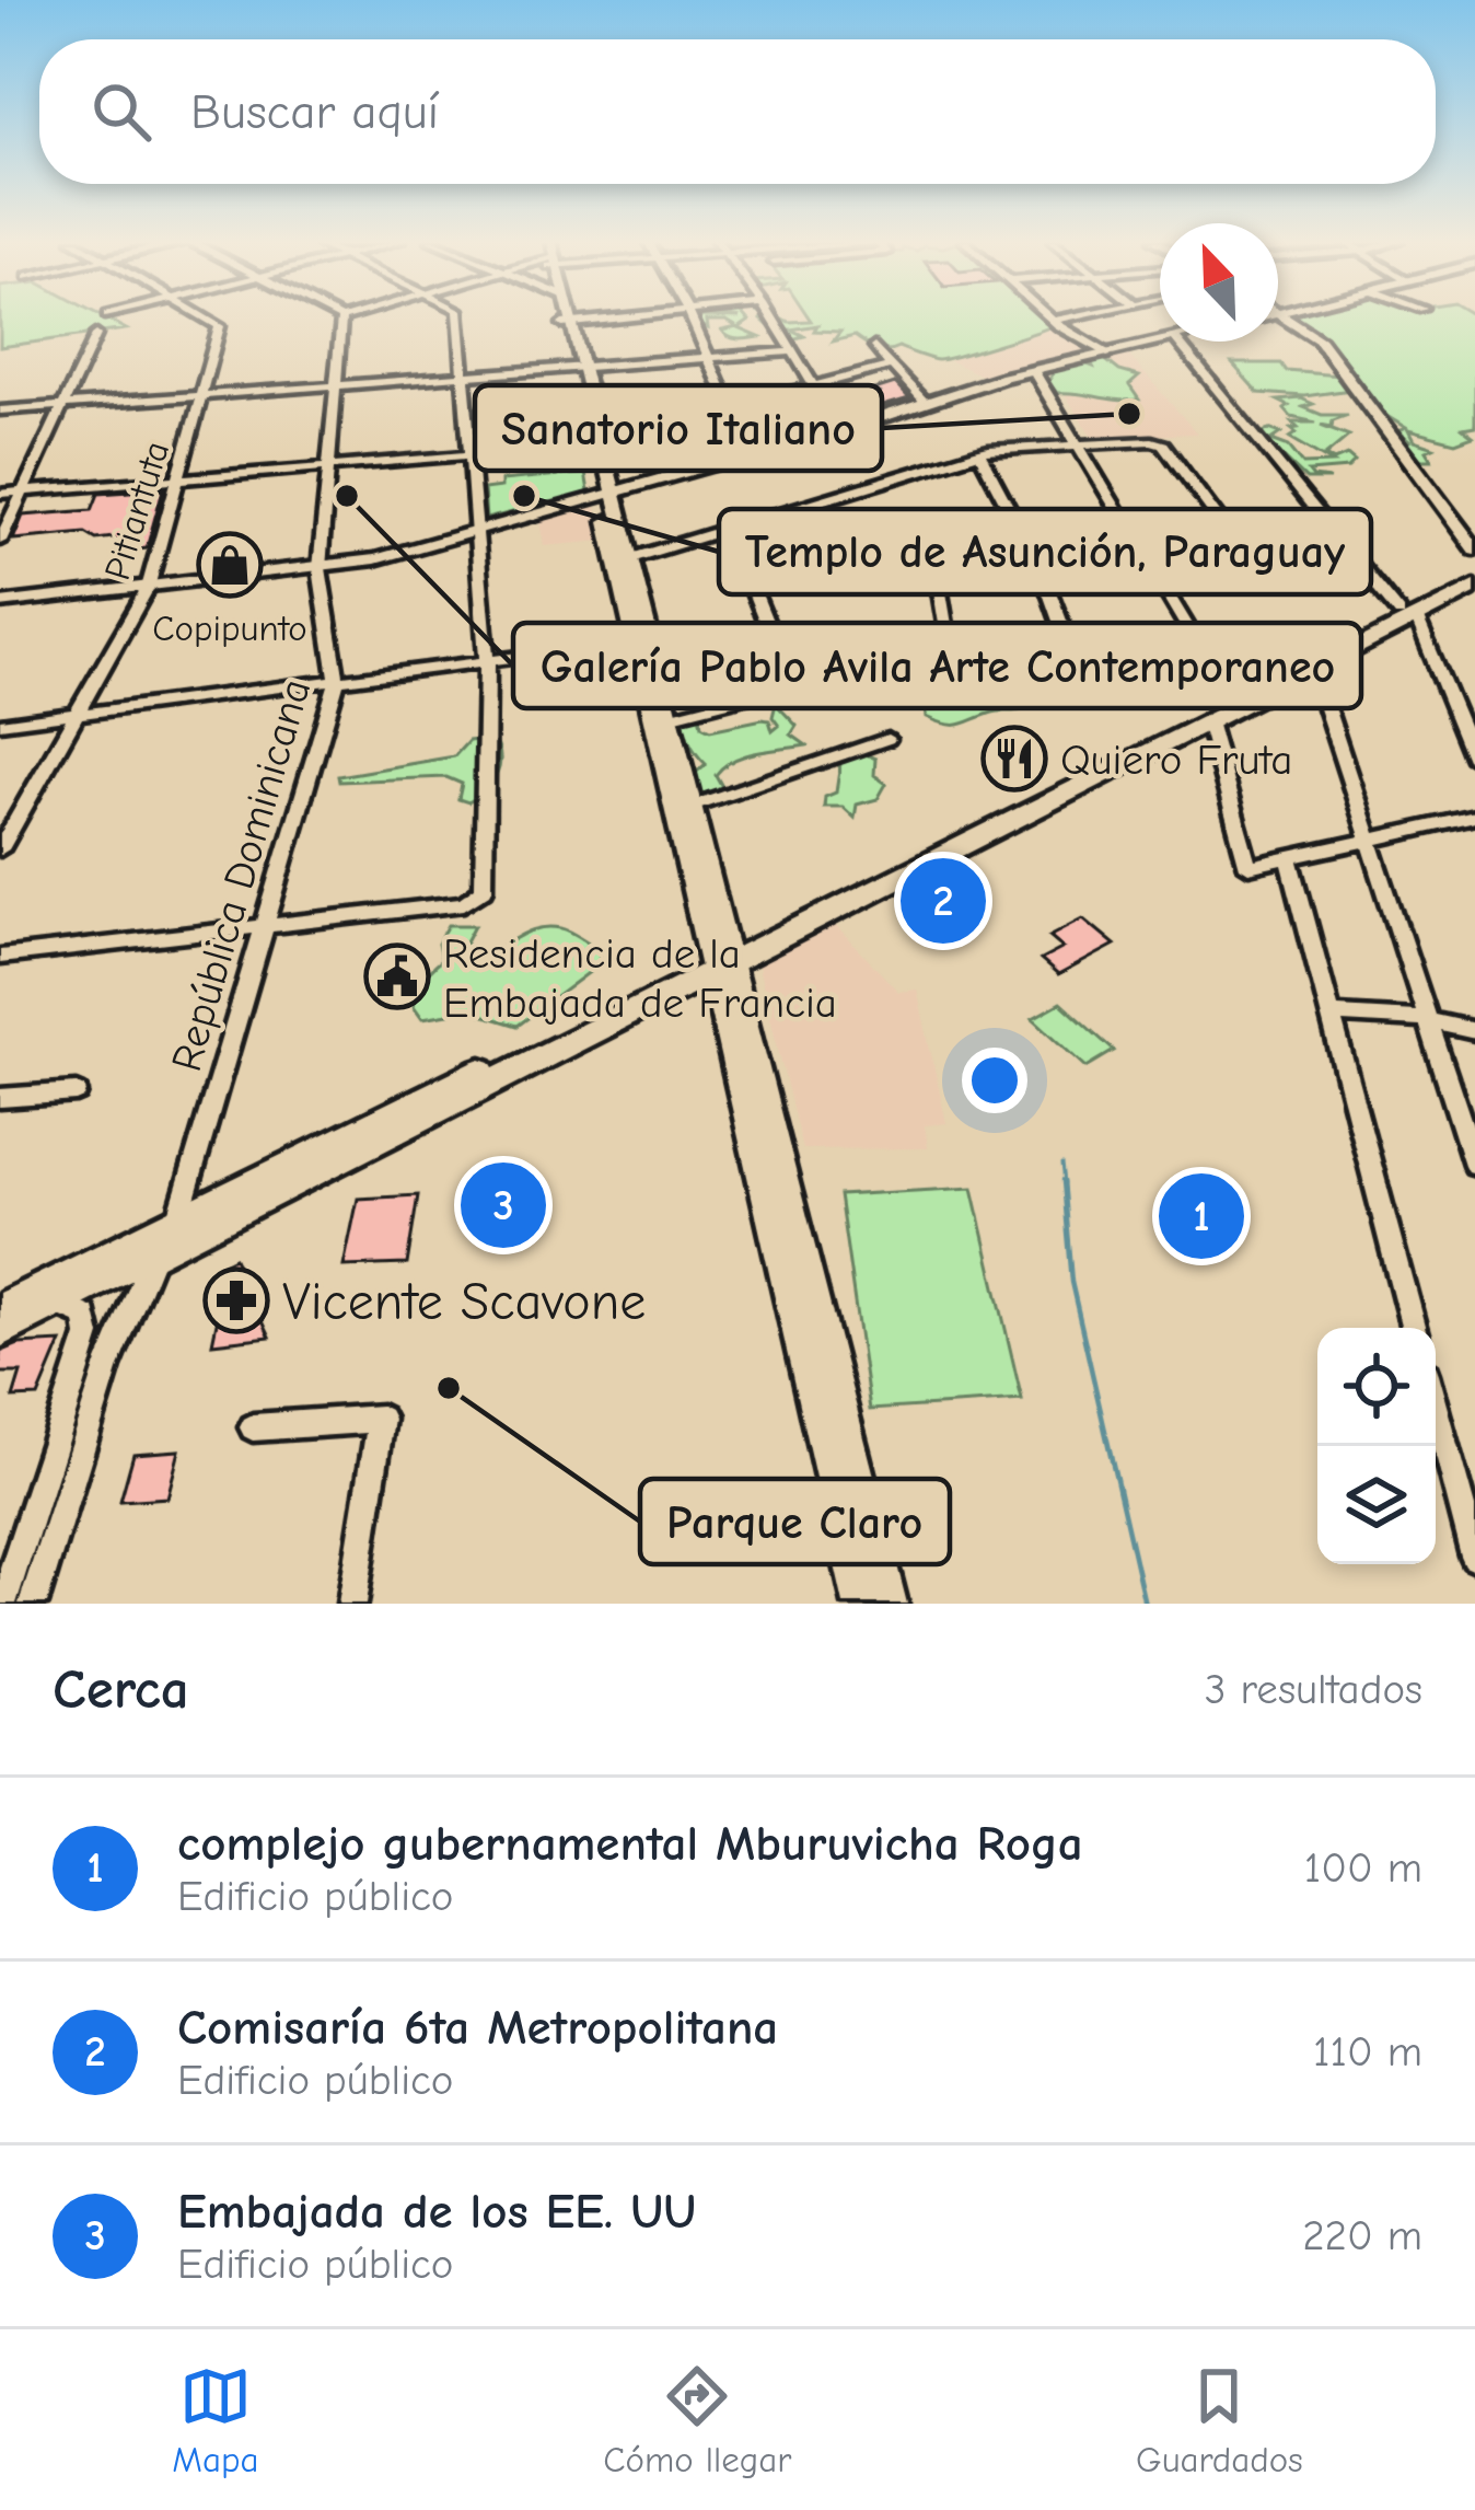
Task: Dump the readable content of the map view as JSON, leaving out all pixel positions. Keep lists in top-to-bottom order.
{
  "streets": {
    "street": ["Pitiantuta", "República Dominicana"]
  },
  "places": {
    "other": [
      "Sanatorio Italiano",
      "Galería Pablo Avila Arte Contemporaneo",
      "Templo de Asunción, Paraguay",
      "Parque Claro"
    ],
    "shop": ["Copipunto"],
    "restaurant": ["Quiero Fruta"],
    "public building": ["Residencia de la Embajada de Francia"],
    "pharmacy": ["Vicente Scavone"]
  },
  "north": "top left",
  "page": {
    "search": "Buscar aquí",
    "pins": ["2", "3", "1"],
    "heading": ["Cerca", "3 resultados"],
    "list": [
      {
        "mark": "1",
        "name": "complejo gubernamental Mburuvicha Roga",
        "note": "Edificio público",
        "value": "100 m"
      },
      {
        "mark": "2",
        "name": "Comisaría 6ta Metropolitana",
        "note": "Edificio público",
        "value": "110 m"
      },
      {
        "mark": "3",
        "name": "Embajada de los EE. UU",
        "note": "Edificio público",
        "value": "220 m"
      }
    ],
    "nav": ["Mapa", "Cómo llegar", "Guardados"]
  }
}
